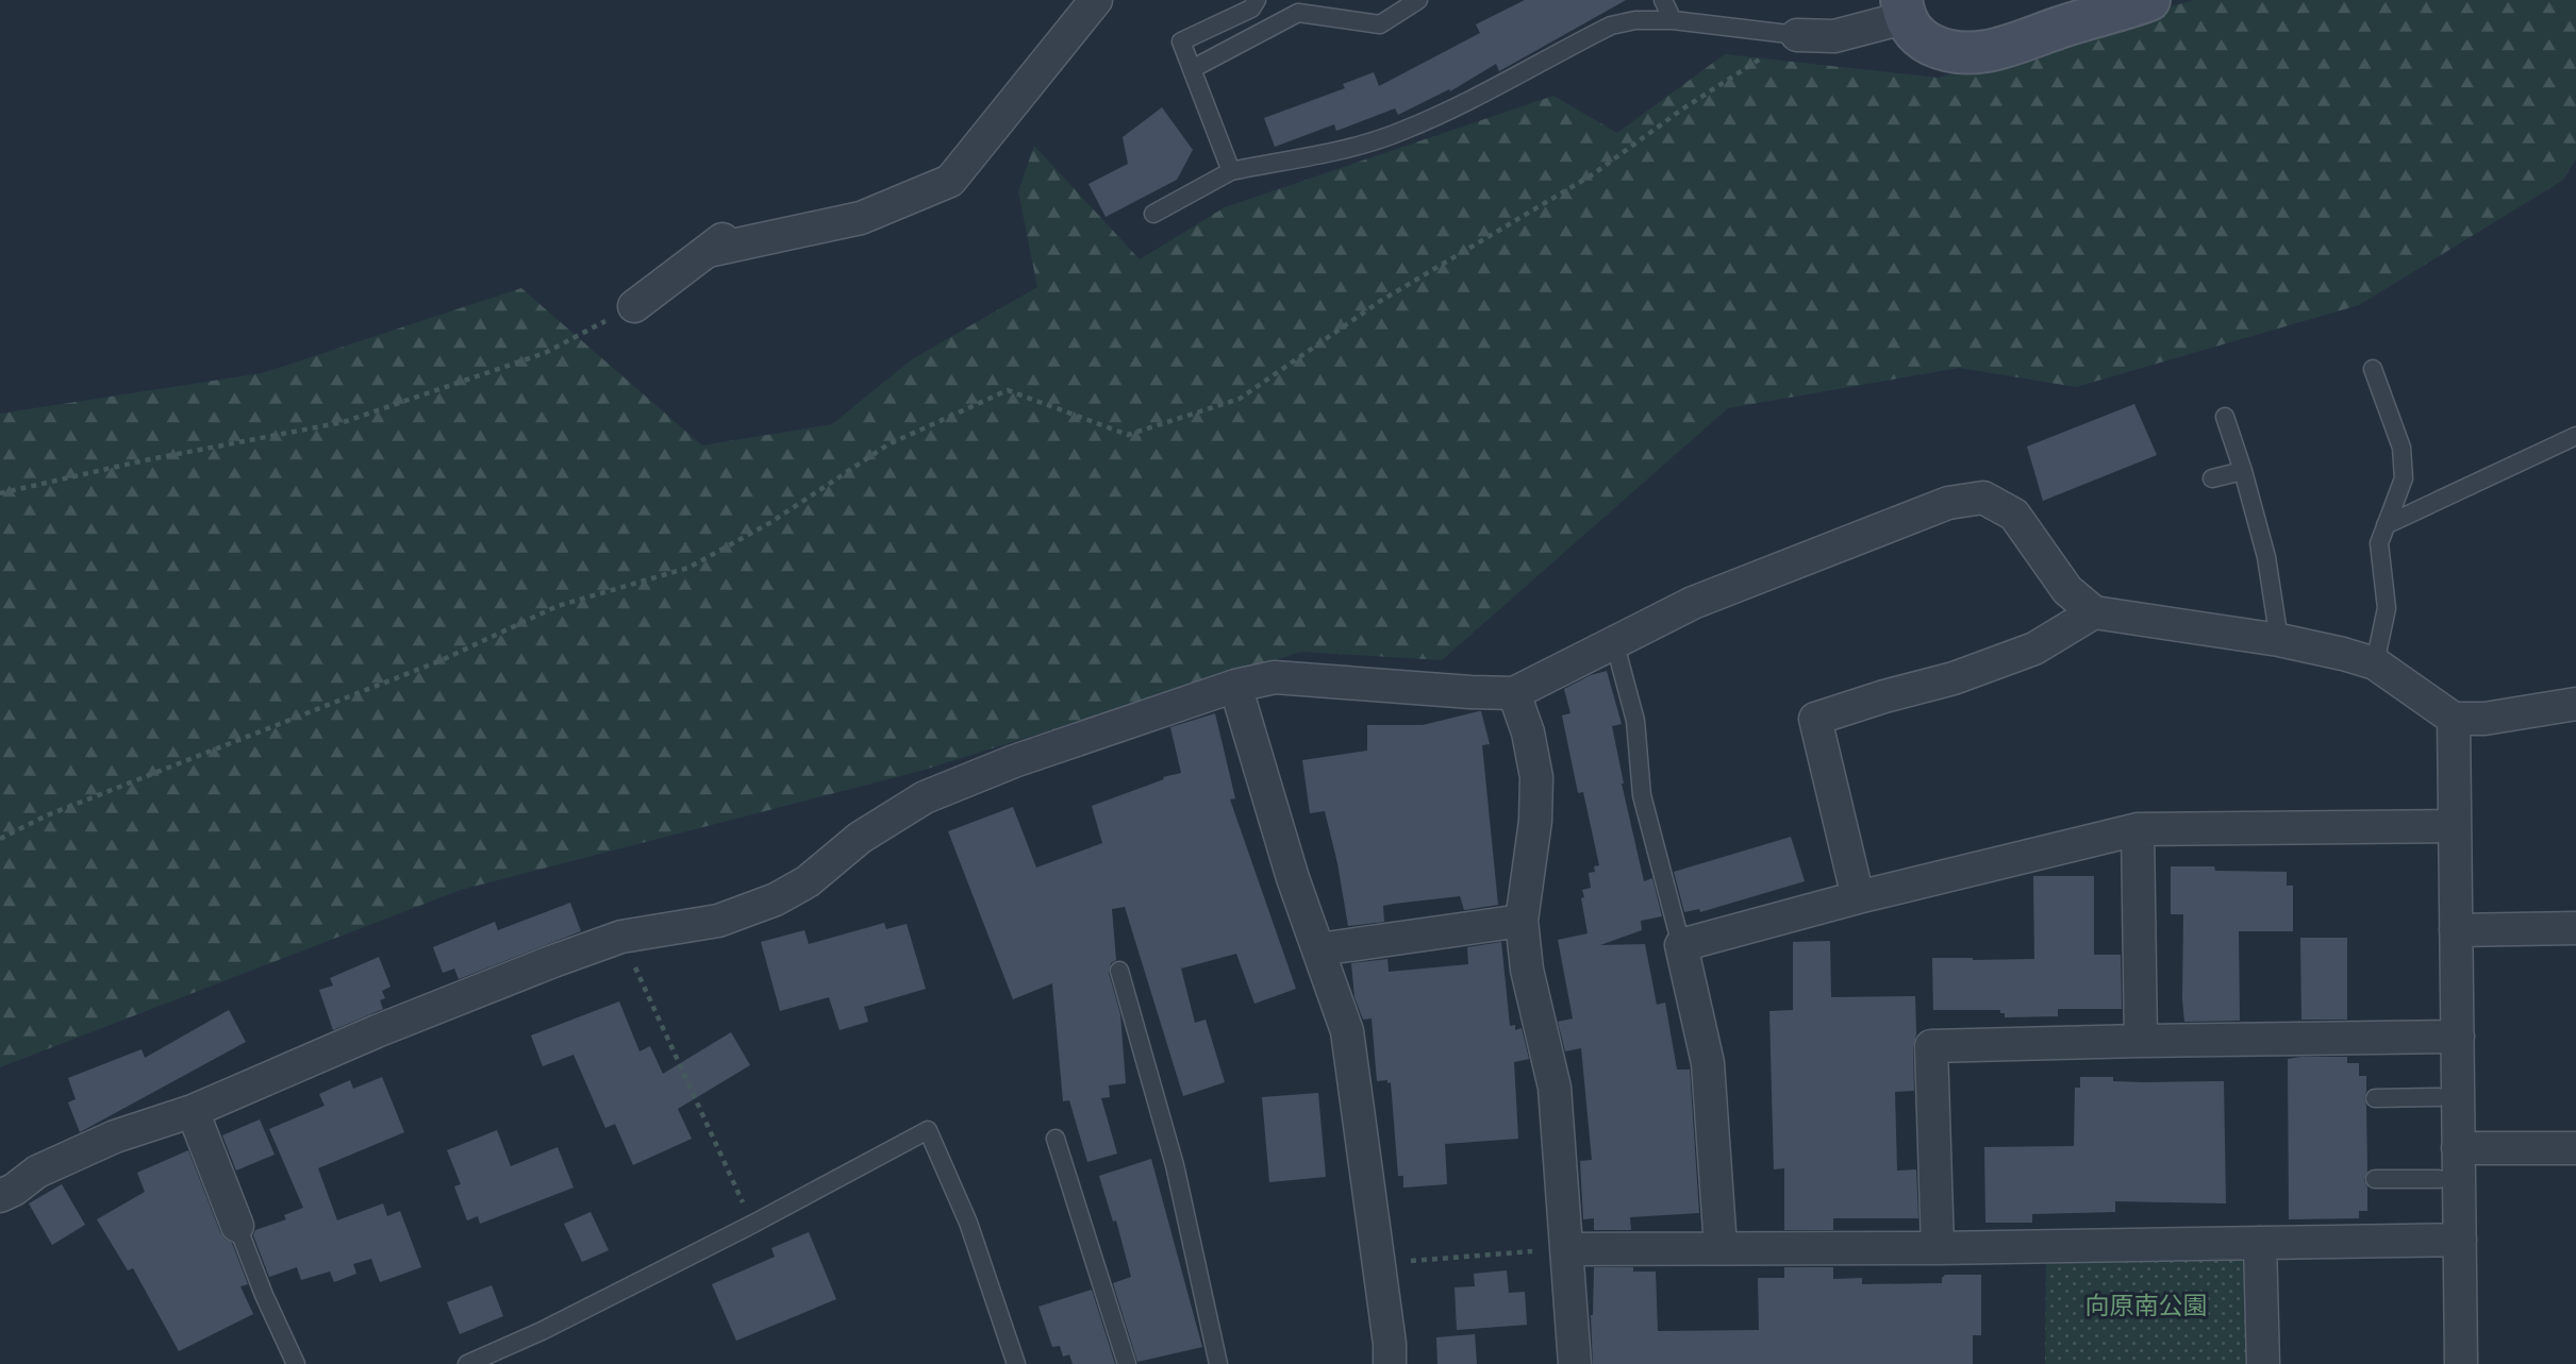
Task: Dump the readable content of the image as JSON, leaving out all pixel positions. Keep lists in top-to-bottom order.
{
  "parks": ["向原南公園"]
}
